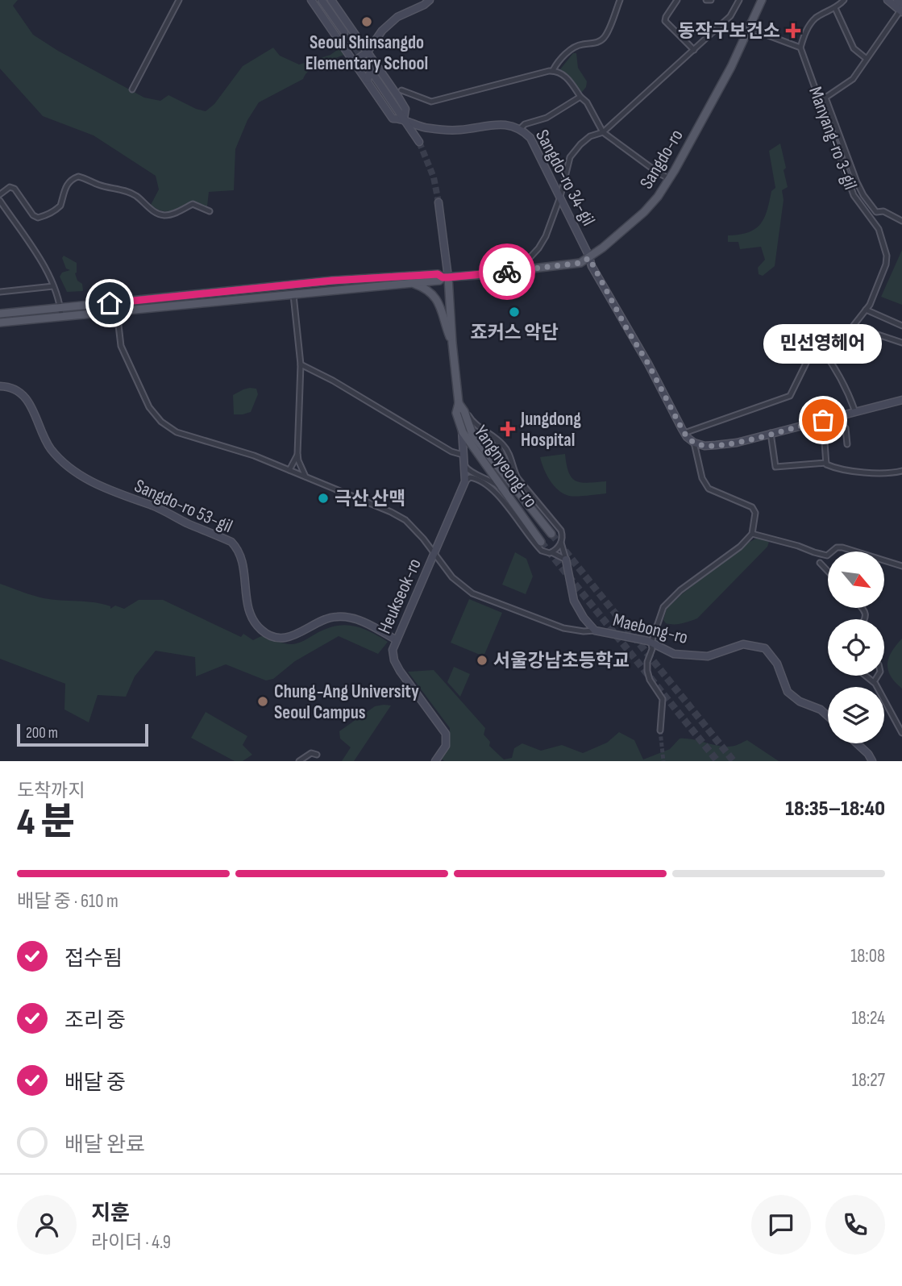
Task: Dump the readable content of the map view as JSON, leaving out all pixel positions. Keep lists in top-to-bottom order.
{
  "streets": {
    "main road": ["Sangdo-ro", "Yangnyeong-ro"],
    "street": [
      "Manyang-ro 3-gil",
      "Sangdo-ro 34-gil",
      "Sangdo-ro 53-gil",
      "Heukseok-ro",
      "Maebong-ro"
    ]
  },
  "crossings": [
    ["Sangdo-ro", "Sangdo-ro 34-gil"],
    ["Sangdo-ro", "Yangnyeong-ro"],
    ["Yangnyeong-ro", "Heukseok-ro"],
    ["Sangdo-ro 53-gil", "Heukseok-ro"]
  ],
  "places": {
    "other": [
      "Seoul Shinsangdo Elementary School",
      "죠커스 악단",
      "민선영헤어",
      "극산 산맥",
      "서울강남초등학교",
      "Chung-Ang University Seoul Campus"
    ],
    "health": ["동작구보건소", "Jungdong Hospital"]
  },
  "scale_bar": "200 m",
  "north": "bottom right",
  "page": {
    "bubble": "민선영헤어",
    "scale": "200 m",
    "heading": ["4 분", "도착까지", "18:35–18:40"],
    "panel": ["지훈", "라이더 · 4.9"],
    "bar": "배달 중 · 610 m",
    "list": [
      ["접수됨", "18:08"],
      ["조리 중", "18:24"],
      ["배달 중", "18:27"],
      "배달 완료"
    ]
  }
}
